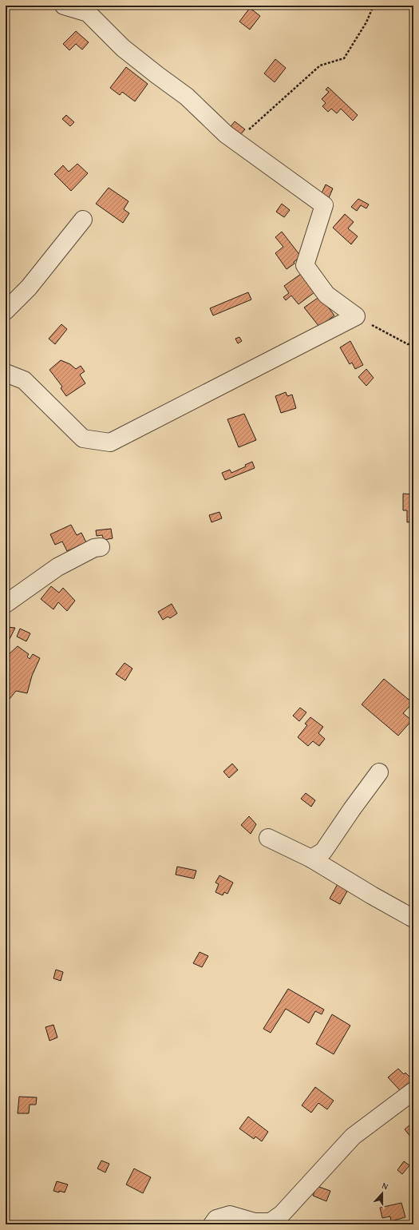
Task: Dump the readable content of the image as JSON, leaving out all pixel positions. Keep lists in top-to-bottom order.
{
  "north": "top"
}
